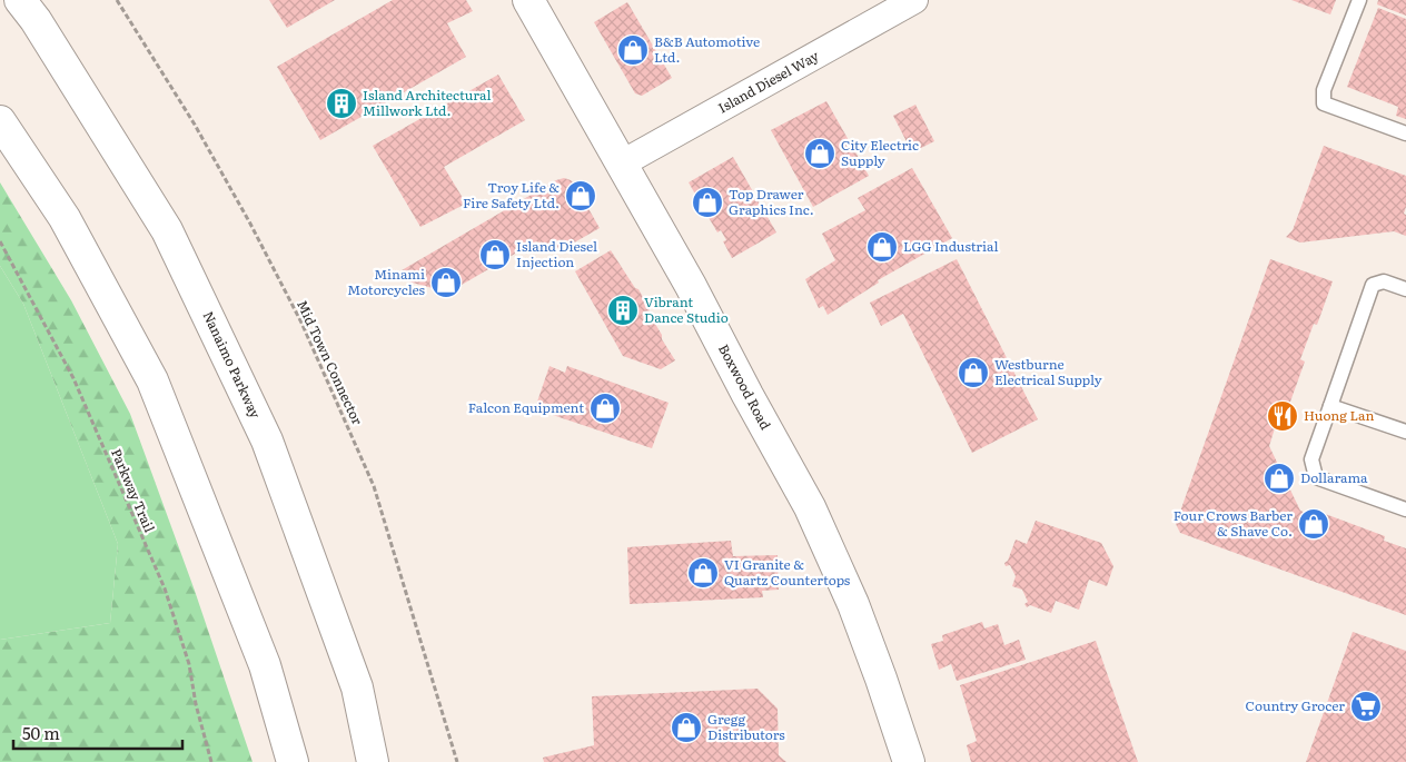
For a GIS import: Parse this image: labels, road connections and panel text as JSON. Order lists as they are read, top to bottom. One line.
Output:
{"streets":{"main road":["Nanaimo Parkway","Boxwood Road"],"street":["Island Diesel Way"],"path":["Mid Town Connector","Parkway Trail"]},"crossings":[["Island Diesel Way","Boxwood Road"]],"places":{"shop":["B&B Automotive Ltd.","City Electric Supply","Troy Life & Fire Safety Ltd.","Top Drawer Graphics Inc.","LGG Industrial","Island Diesel Injection","Minami Motorcycles","Westburne Electrical Supply","Falcon Equipment","Dollarama","Four Crows Barber & Shave Co.","VI Granite & Quartz Countertops","Gregg Distributors"],"building":["Island Architectural Millwork Ltd.","Vibrant Dance Studio"],"restaurant":["Huong Lan"],"supermarket":["Country Grocer"]},"scale_bar":"50 m"}
